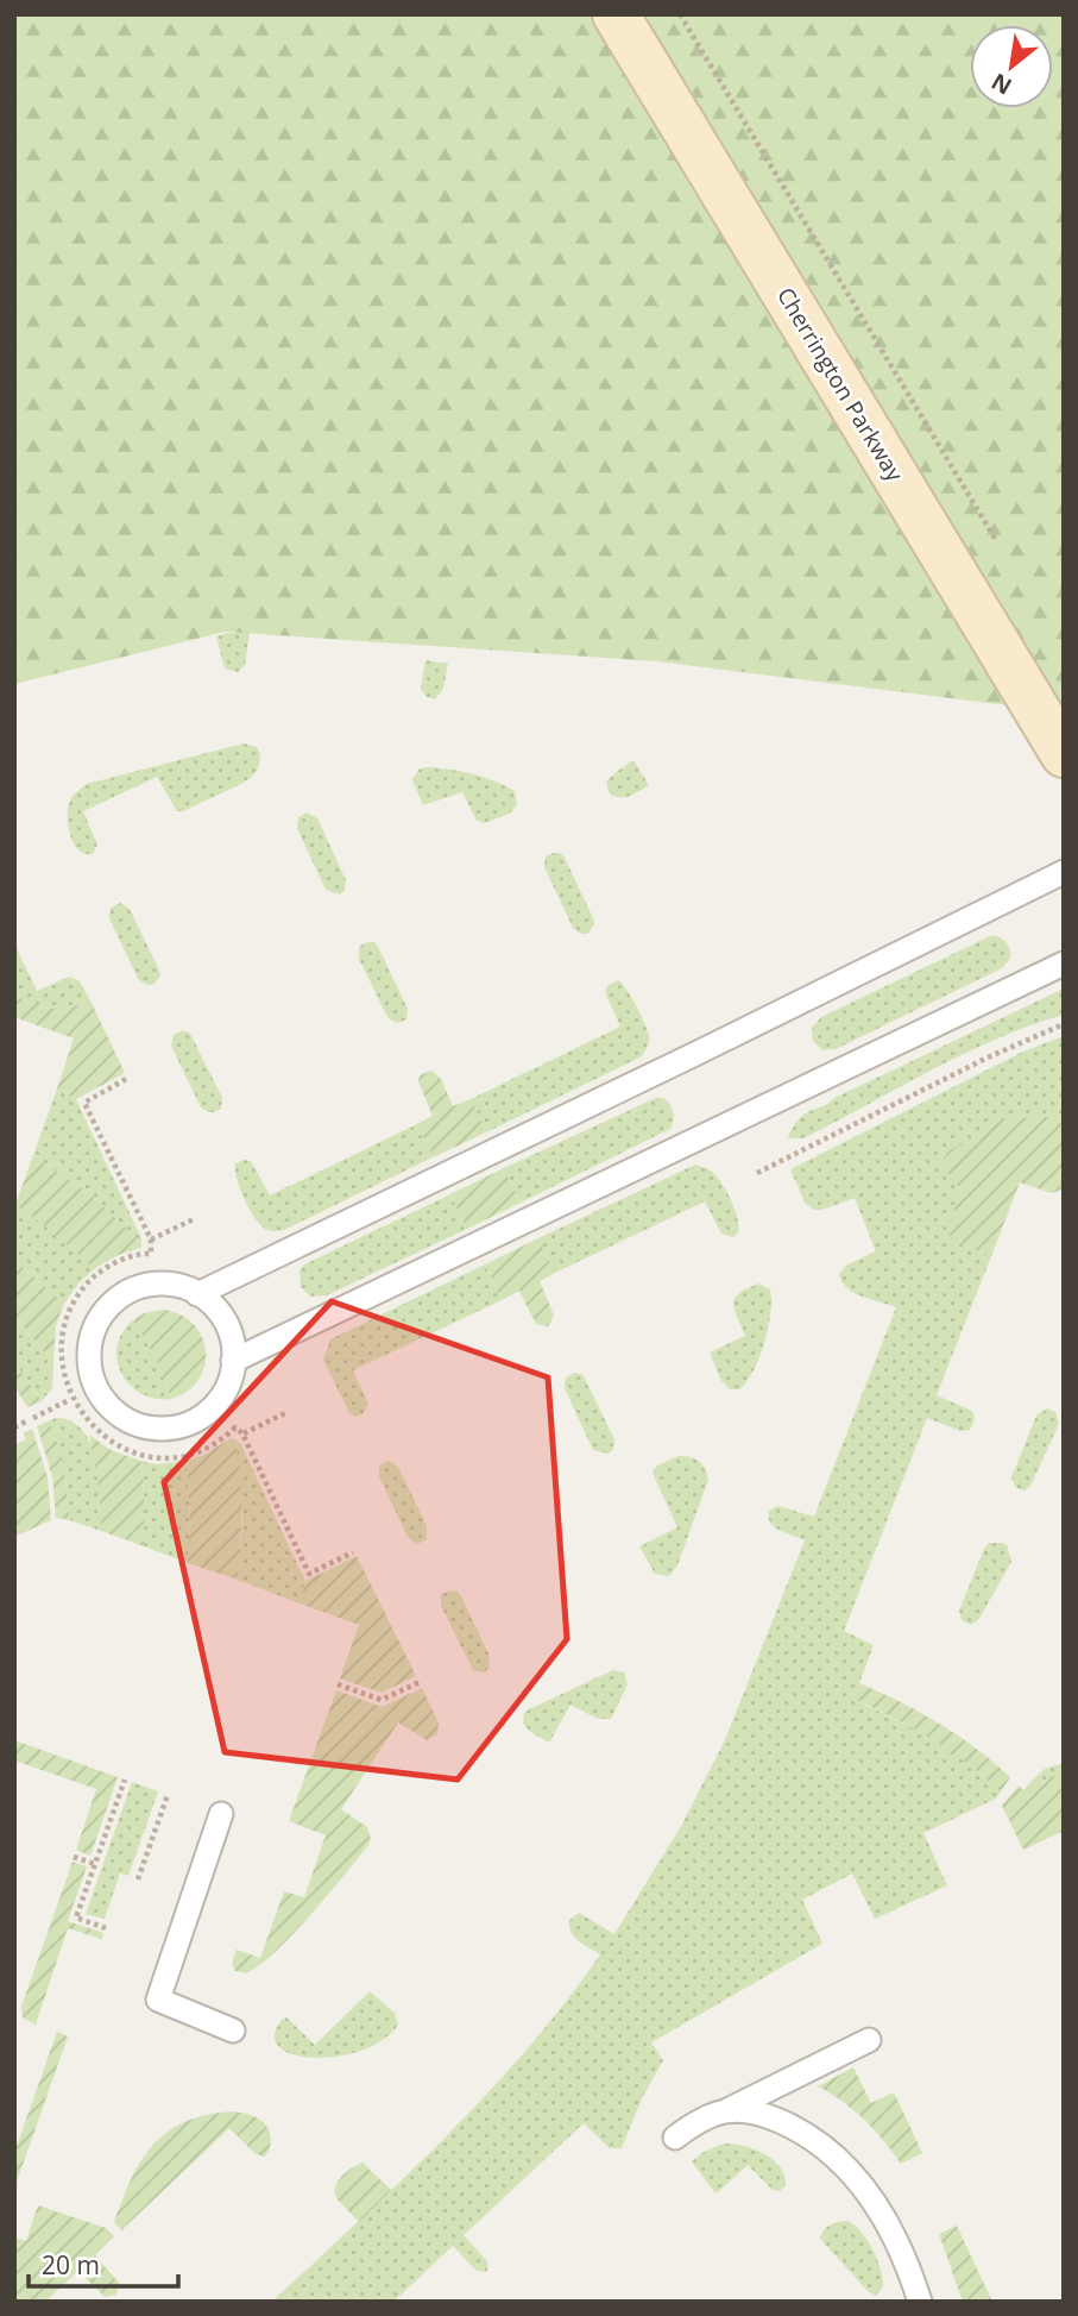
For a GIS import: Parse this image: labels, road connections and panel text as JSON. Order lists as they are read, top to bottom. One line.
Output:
{"streets":{"street":["Cherrington Parkway"]},"scale_bar":"20 m","north":"bottom left"}
